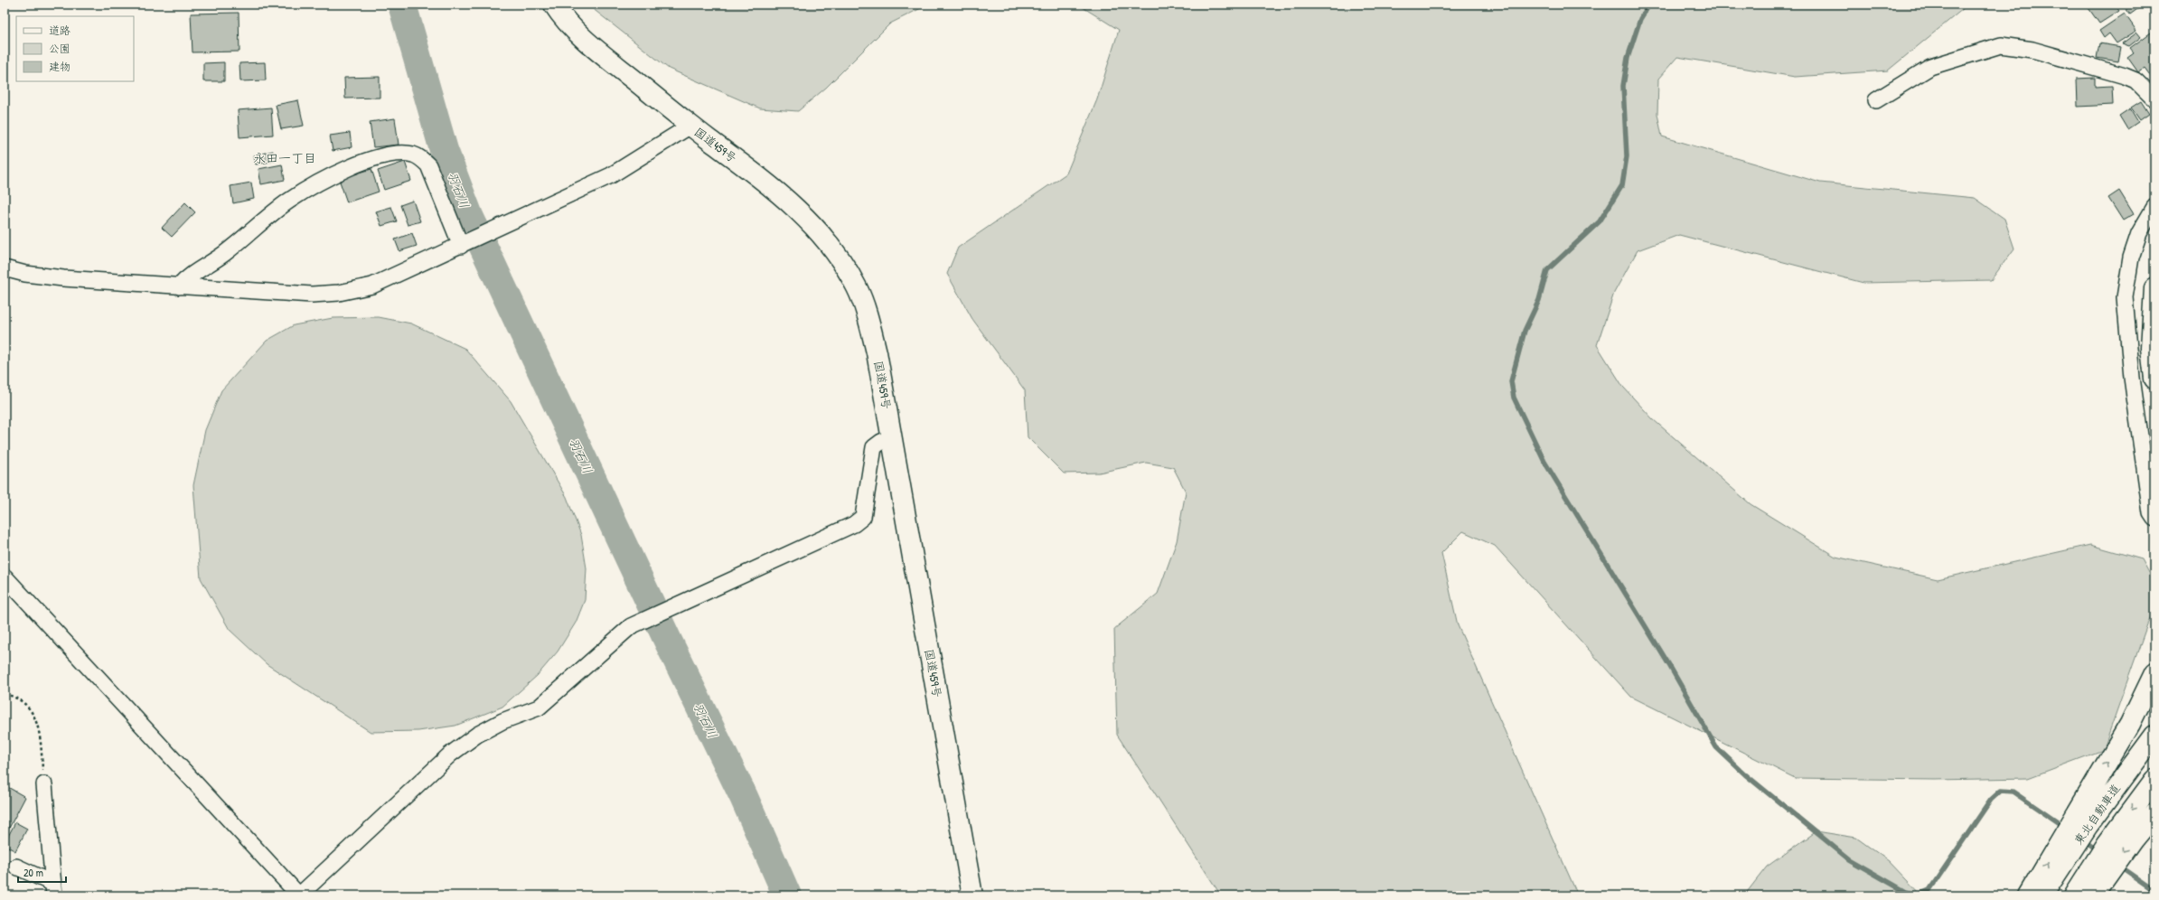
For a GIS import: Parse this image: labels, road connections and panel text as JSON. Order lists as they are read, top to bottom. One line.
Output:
{"streets":{"highway":["国道459号","東北自動車道"]},"districts":["永田一丁目"],"water":["羽石川"],"legend":["道路","公園","建物"],"scale_bar":"20 m"}
